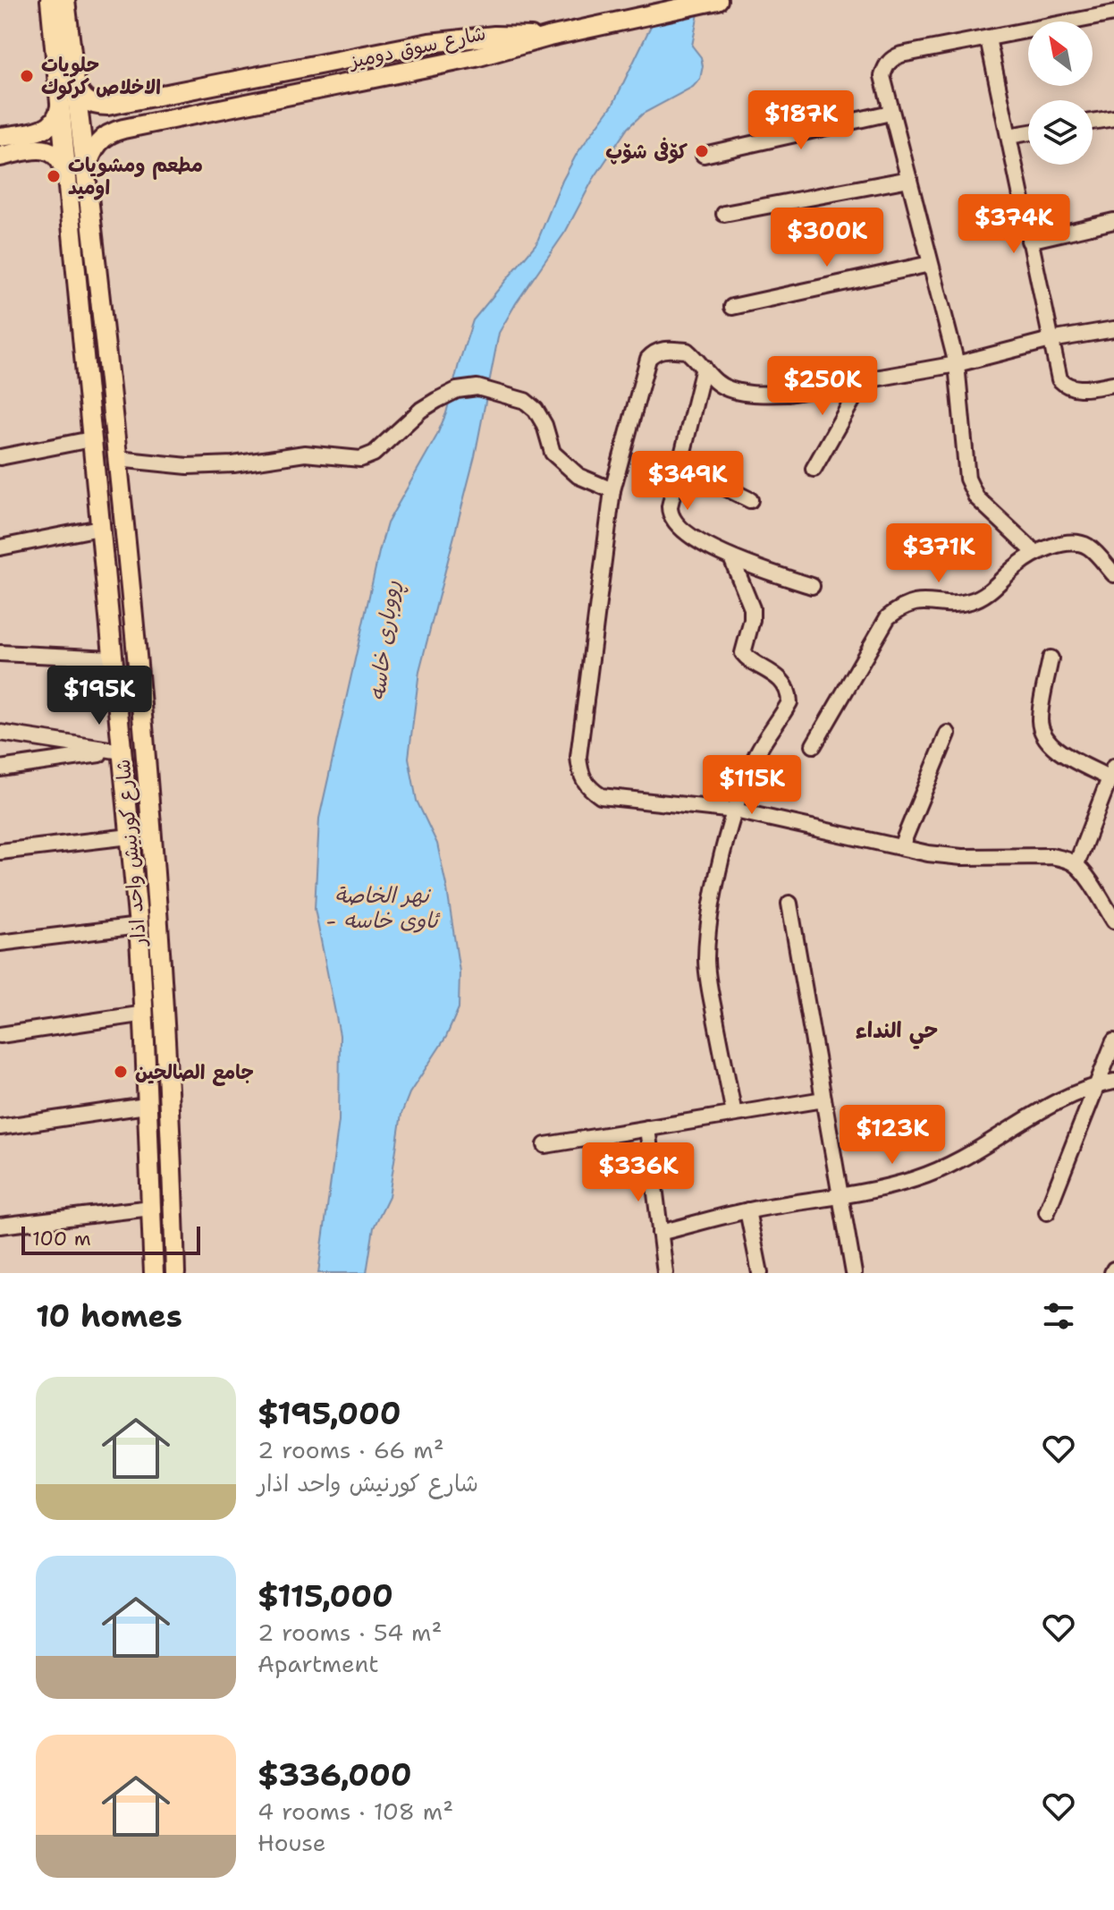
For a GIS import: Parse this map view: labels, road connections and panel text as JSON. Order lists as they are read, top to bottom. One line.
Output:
{"streets":{"main road":["شارع سوق دوميز","شارع كورنيش واحد اذار"]},"crossings":[["شارع سوق دوميز","شارع كورنيش واحد اذار"]],"districts":["حي النداء"],"water":["ڕووباری خاسە","نهر الخاصة - ئاوی خاسە"],"places":["حلويات الاخلاص كركوك","کۆفی شۆپ","مطعم ومشويات اوميد","جامع الصالحين"],"scale_bar":"100 m","north":"top left","page":{"price":["$187K","$374K","$300K","$250K","$349K","$371K","$195K","$115K","$123K","$336K"],"scale":"100 m","heading":"10 homes","list":[{"name":"$195,000","note":"2 rooms · 66 m² · شارع كورنيش واحد اذار"},{"name":"$115,000","note":"2 rooms · 54 m² · Apartment"},{"name":"$336,000","note":"4 rooms · 108 m² · House"}]}}
